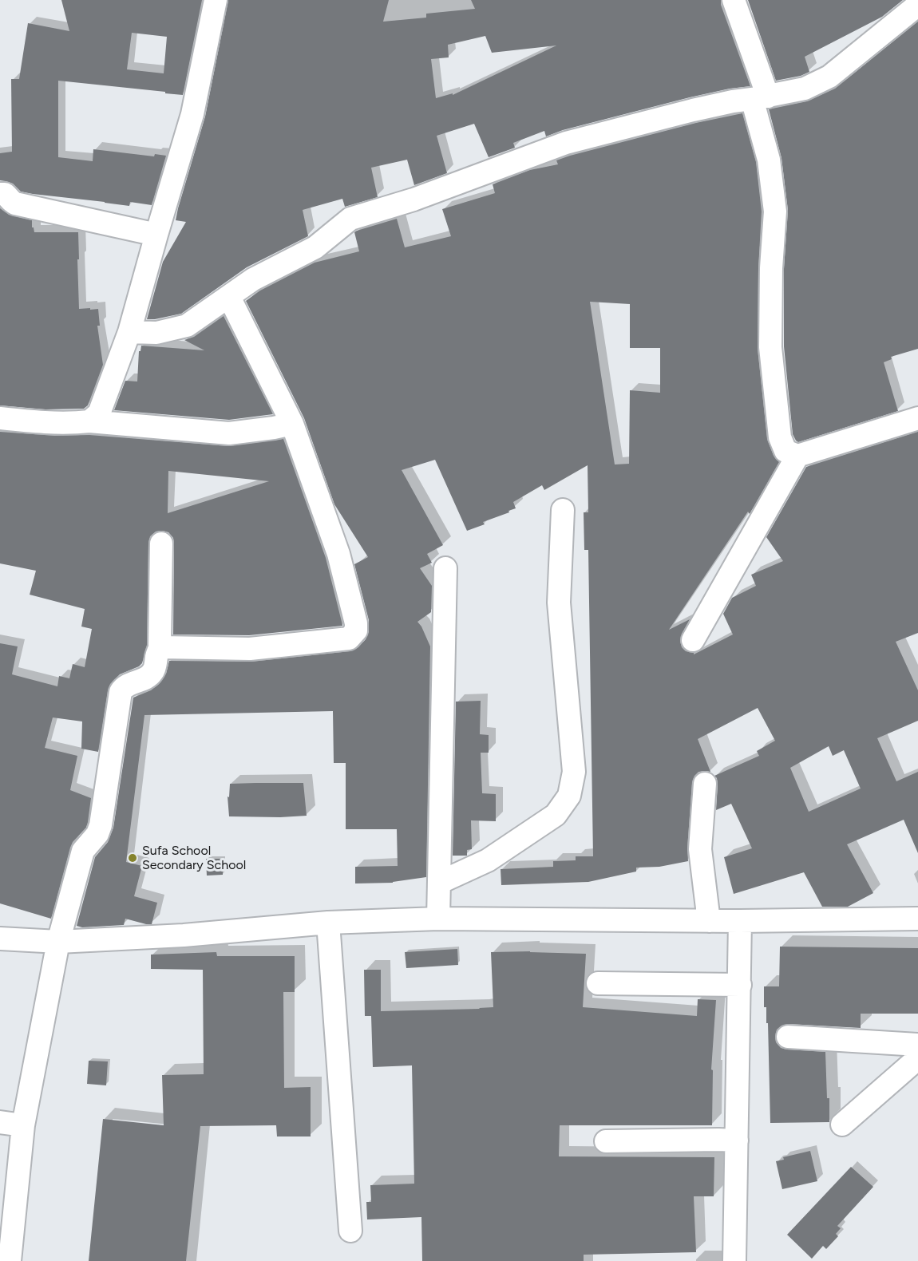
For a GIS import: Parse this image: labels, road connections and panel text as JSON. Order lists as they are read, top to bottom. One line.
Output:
{"places":["Sufa School Secondary School"]}
